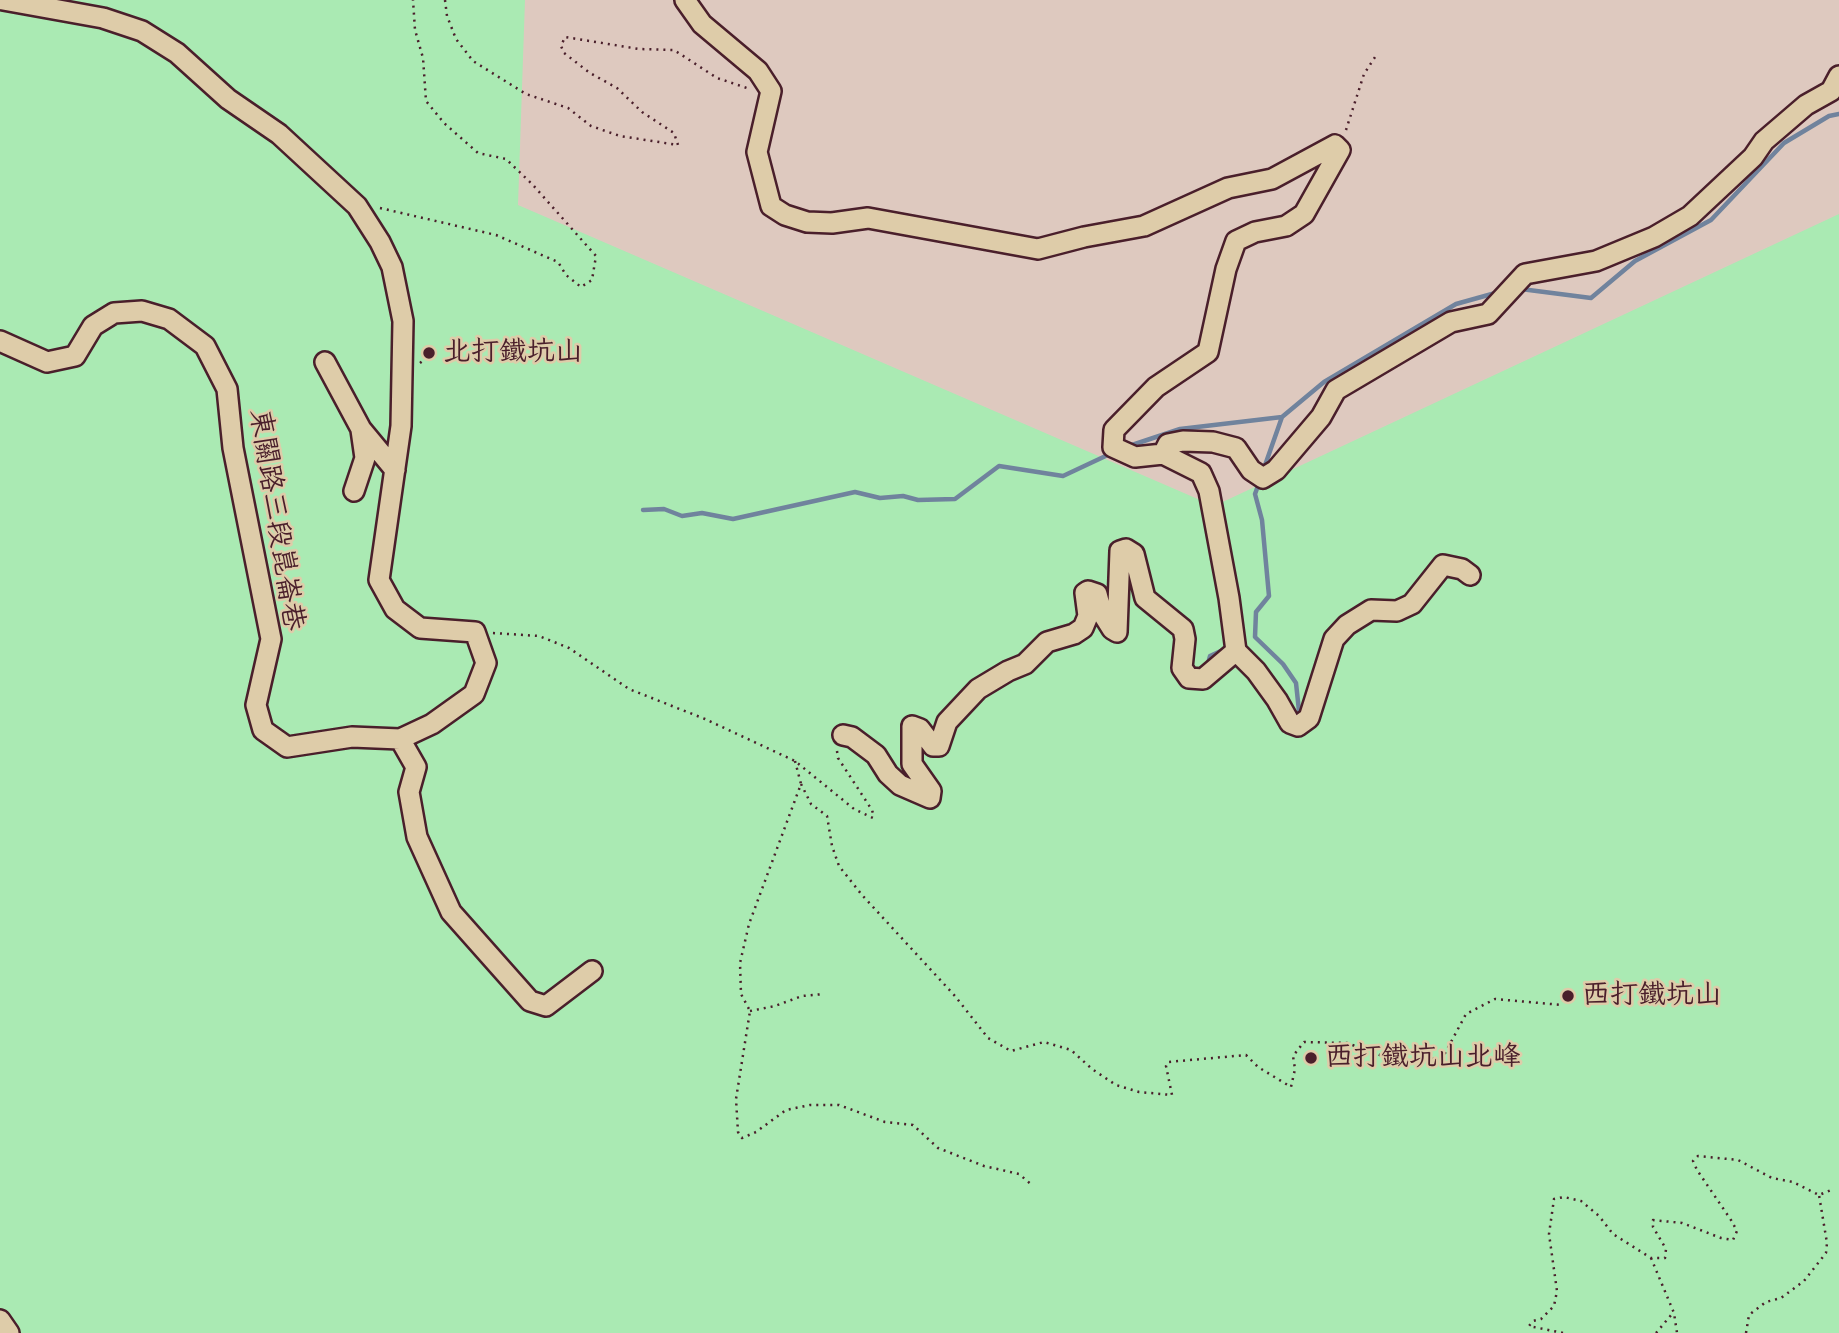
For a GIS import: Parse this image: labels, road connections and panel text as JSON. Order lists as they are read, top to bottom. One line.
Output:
{"streets":{"street":["東關路三段崑崙巷"]},"places":["北打鐵坑山","西打鐵坑山","西打鐵坑山北峰"]}
